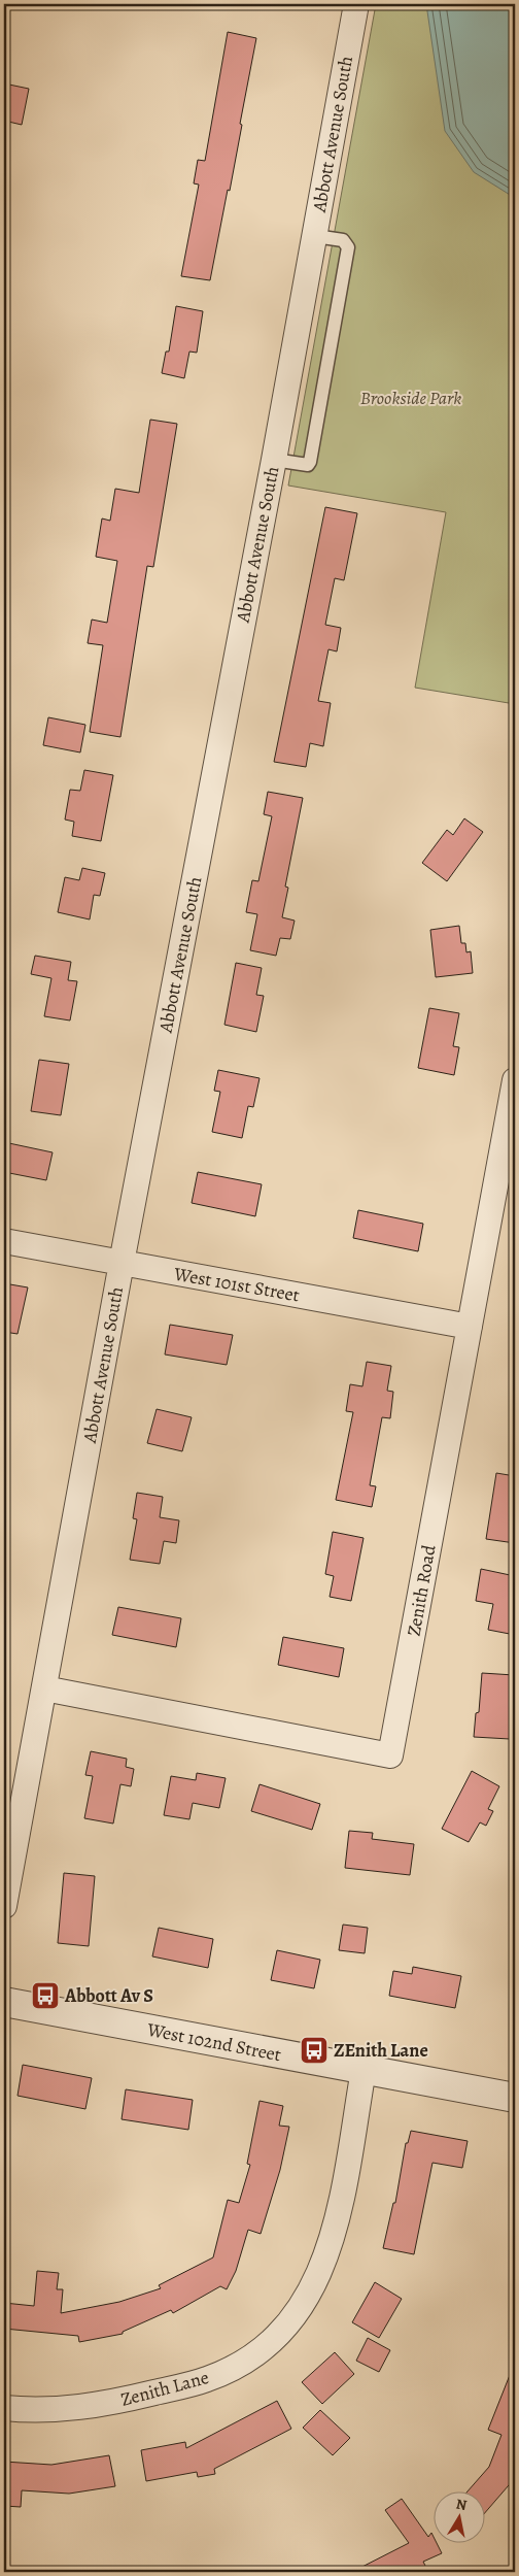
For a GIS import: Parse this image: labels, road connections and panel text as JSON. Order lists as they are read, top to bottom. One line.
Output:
{"streets":{"street":["Abbott Avenue South","West 101st Street","Zenith Road","West 102nd Street","Zenith Lane"]},"crossings":[["Abbott Avenue South","West 101st Street"],["Abbott Avenue South","Zenith Road"],["West 101st Street","Zenith Road"],["West 102nd Street","Zenith Lane"]],"parks":["Brookside Park"],"places":{"bus stop":["Abbott Av S","ZEnith Lane"]},"north":"top"}
